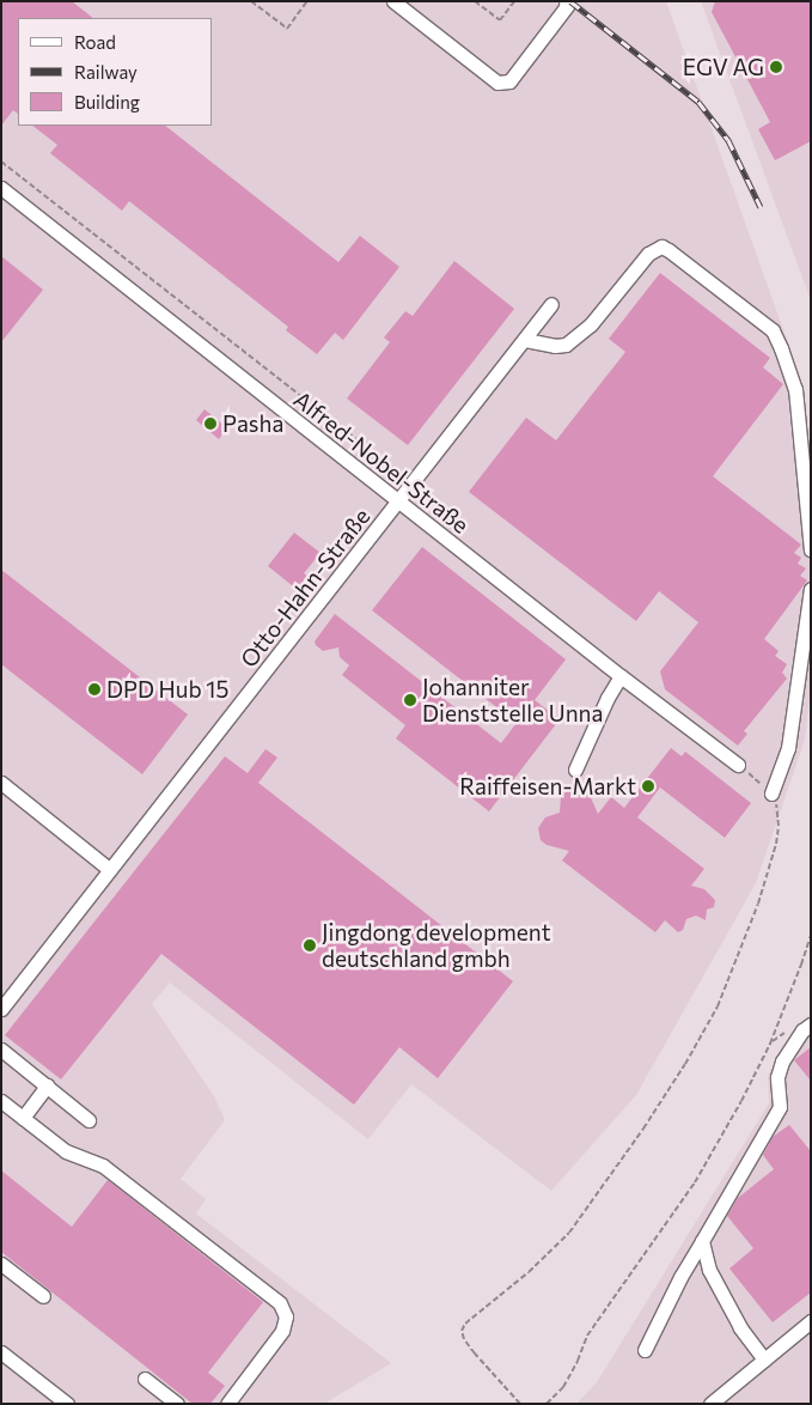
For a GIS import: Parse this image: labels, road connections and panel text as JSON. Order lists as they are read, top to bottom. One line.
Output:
{"streets":{"street":["Alfred-Nobel-Straße","Otto-Hahn-Straße"]},"crossings":[["Alfred-Nobel-Straße","Otto-Hahn-Straße"]],"places":["EGV AG","Pasha","DPD Hub 15","Johanniter Dienststelle Unna","Raiffeisen-Markt","Jingdong development deutschland gmbh"],"legend":["Road","Railway","Building"]}
